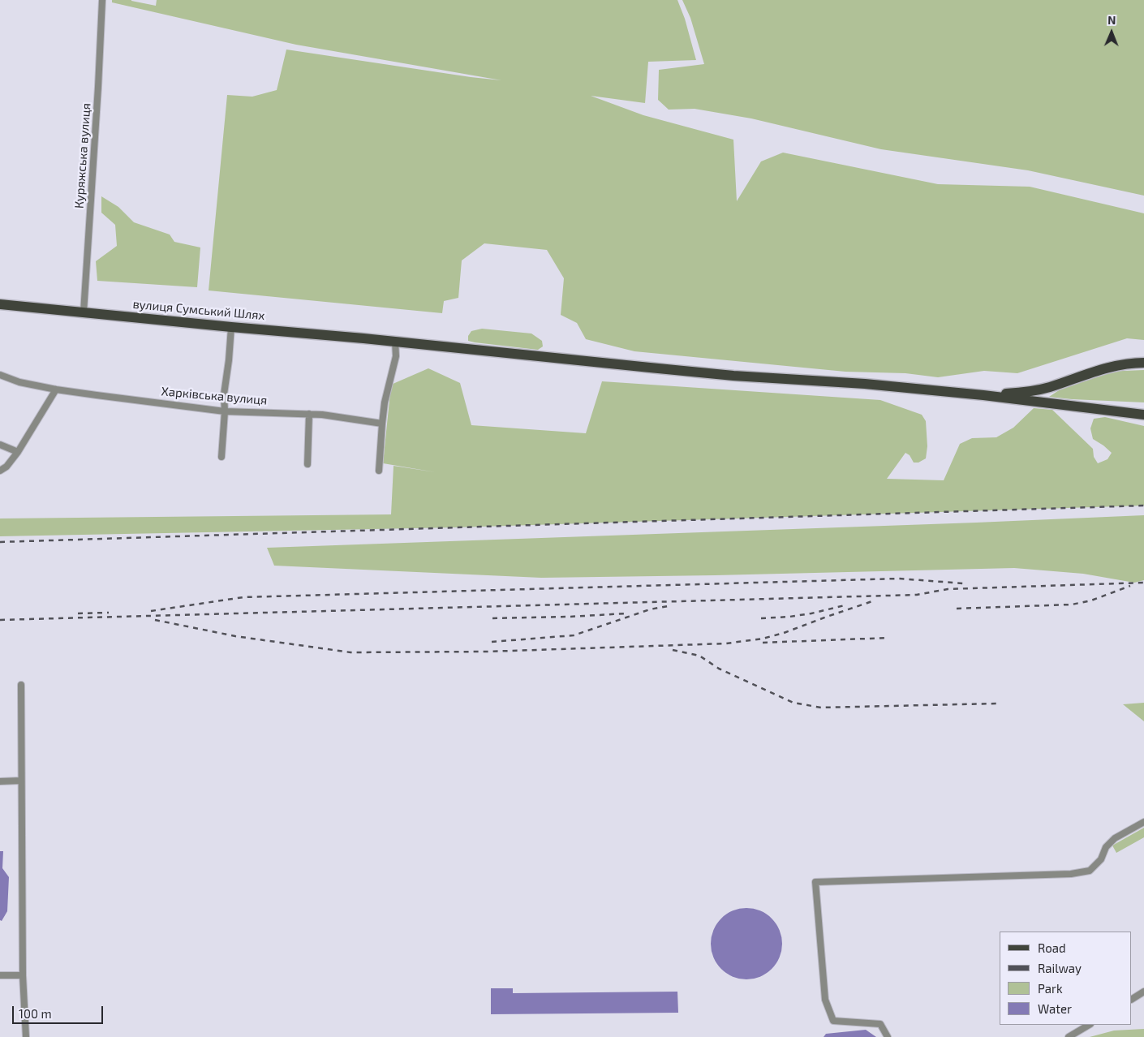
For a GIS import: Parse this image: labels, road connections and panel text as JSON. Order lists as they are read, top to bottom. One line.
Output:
{"streets":{"main road":["вулиця Сумський Шлях"],"street":["Куряжська вулиця","Харківська вулиця"]},"crossings":[["Куряжська вулиця","вулиця Сумський Шлях"]],"legend":["Road","Railway","Park","Water"],"scale_bar":"100 m","north":"top"}
